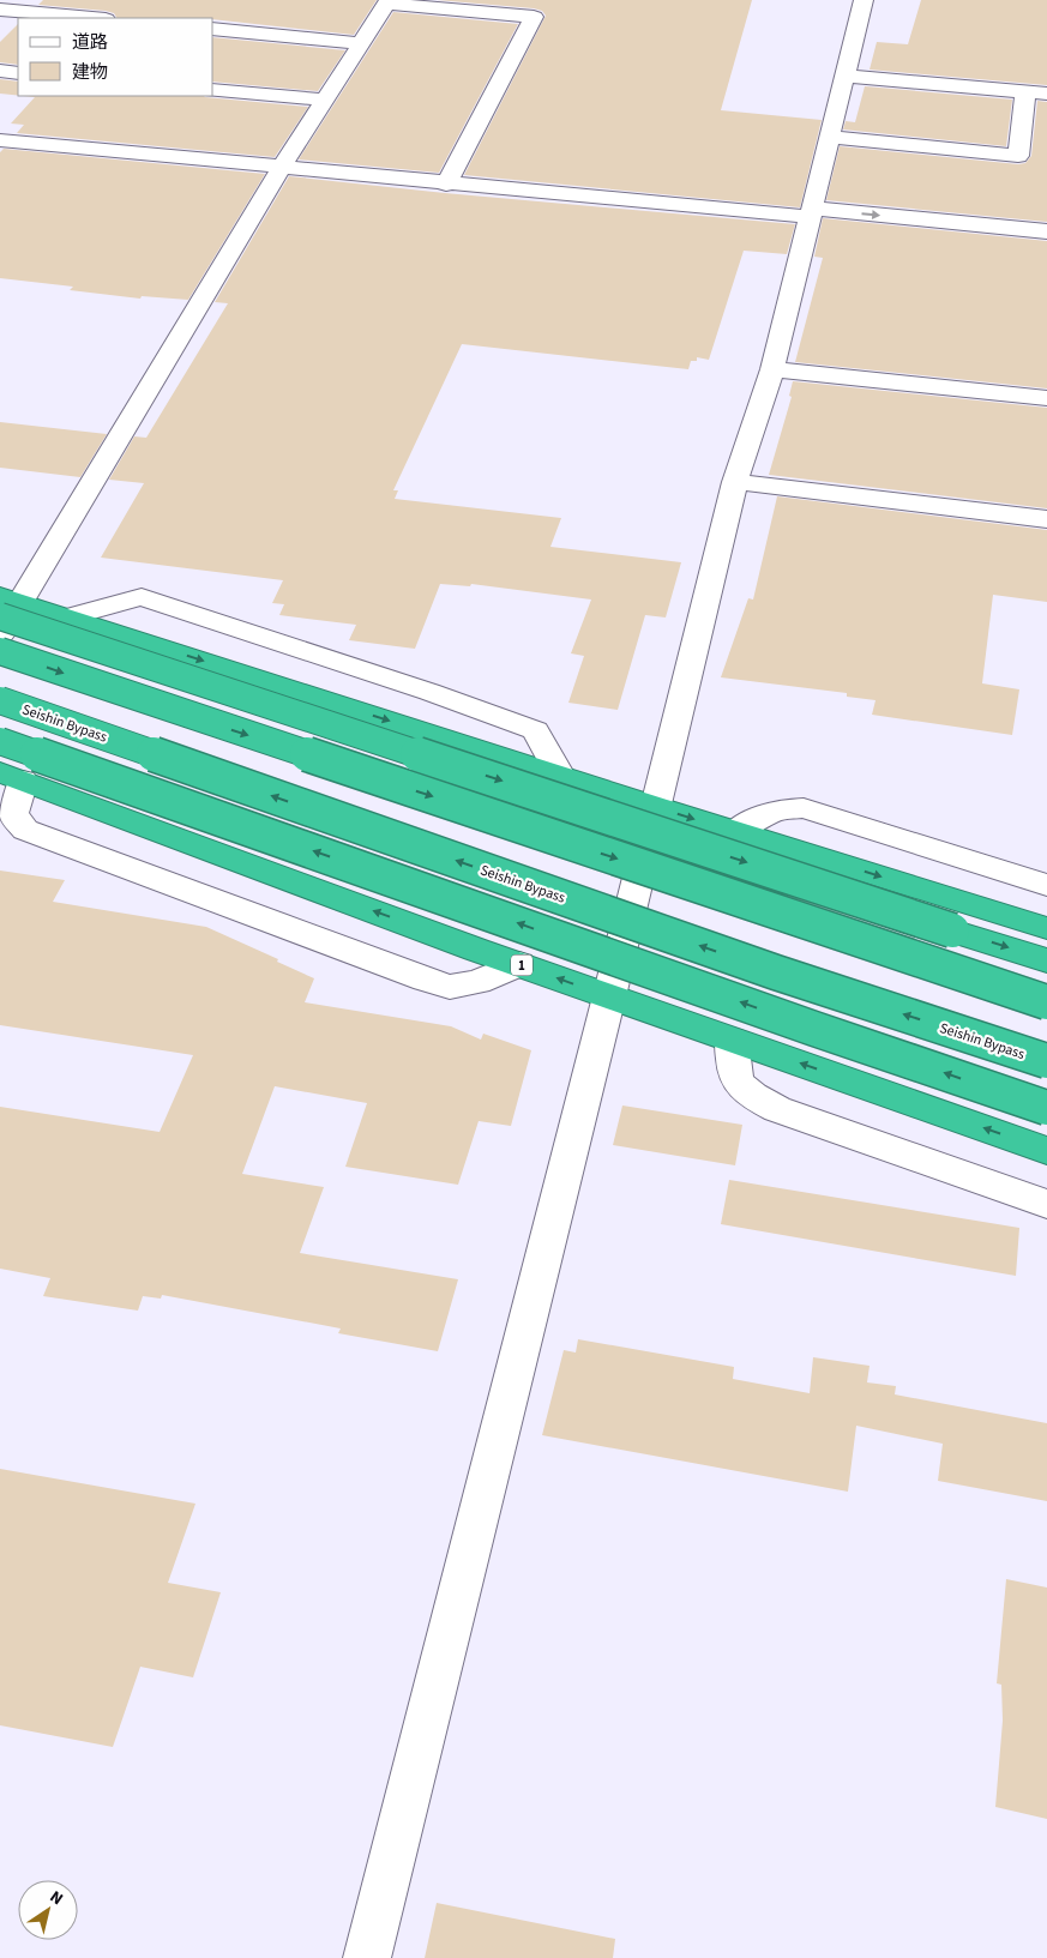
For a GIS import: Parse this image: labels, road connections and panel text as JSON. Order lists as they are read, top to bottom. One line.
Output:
{"streets":{"highway":["Seishin Bypass","1"]},"legend":["道路","建物"],"north":"top right"}
